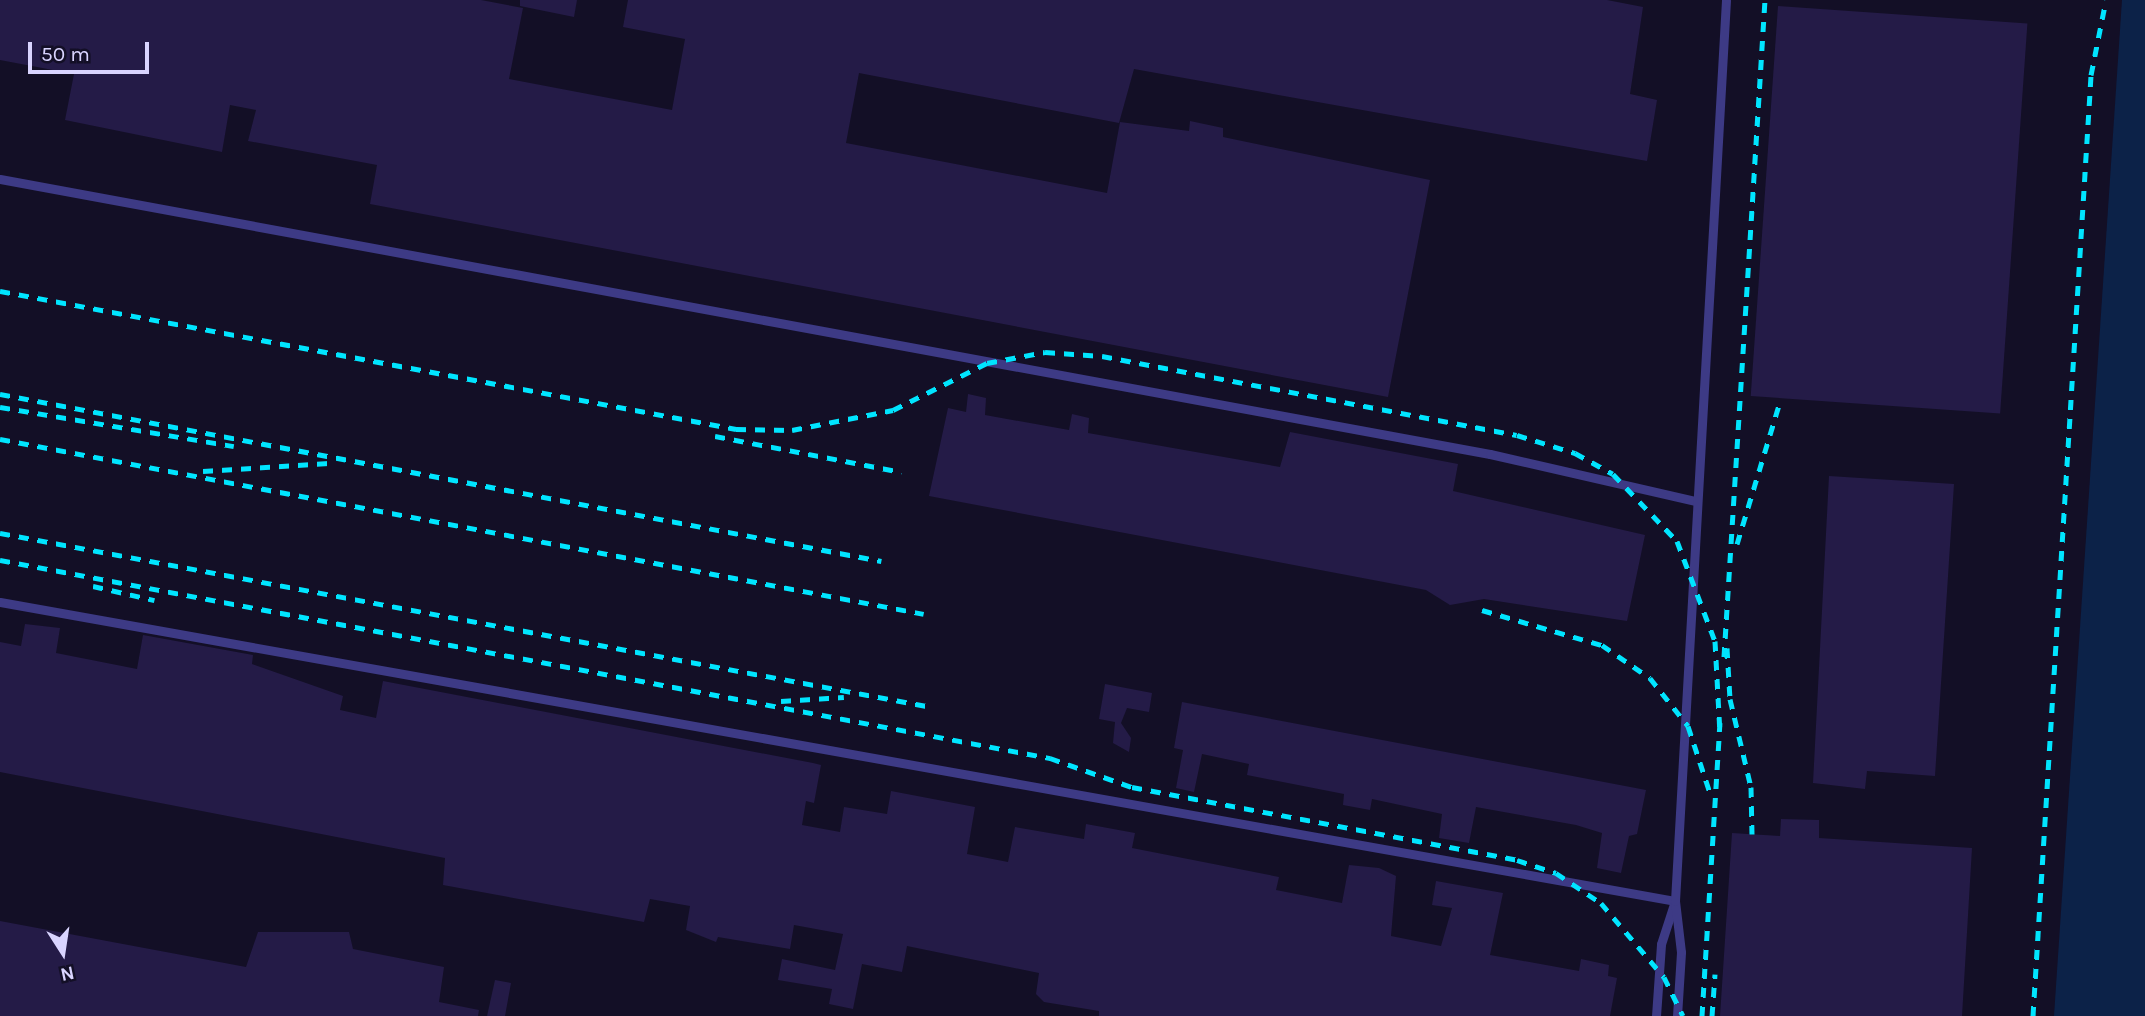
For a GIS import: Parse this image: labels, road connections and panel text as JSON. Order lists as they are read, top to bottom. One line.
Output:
{"scale_bar":"50 m","north":"bottom"}
